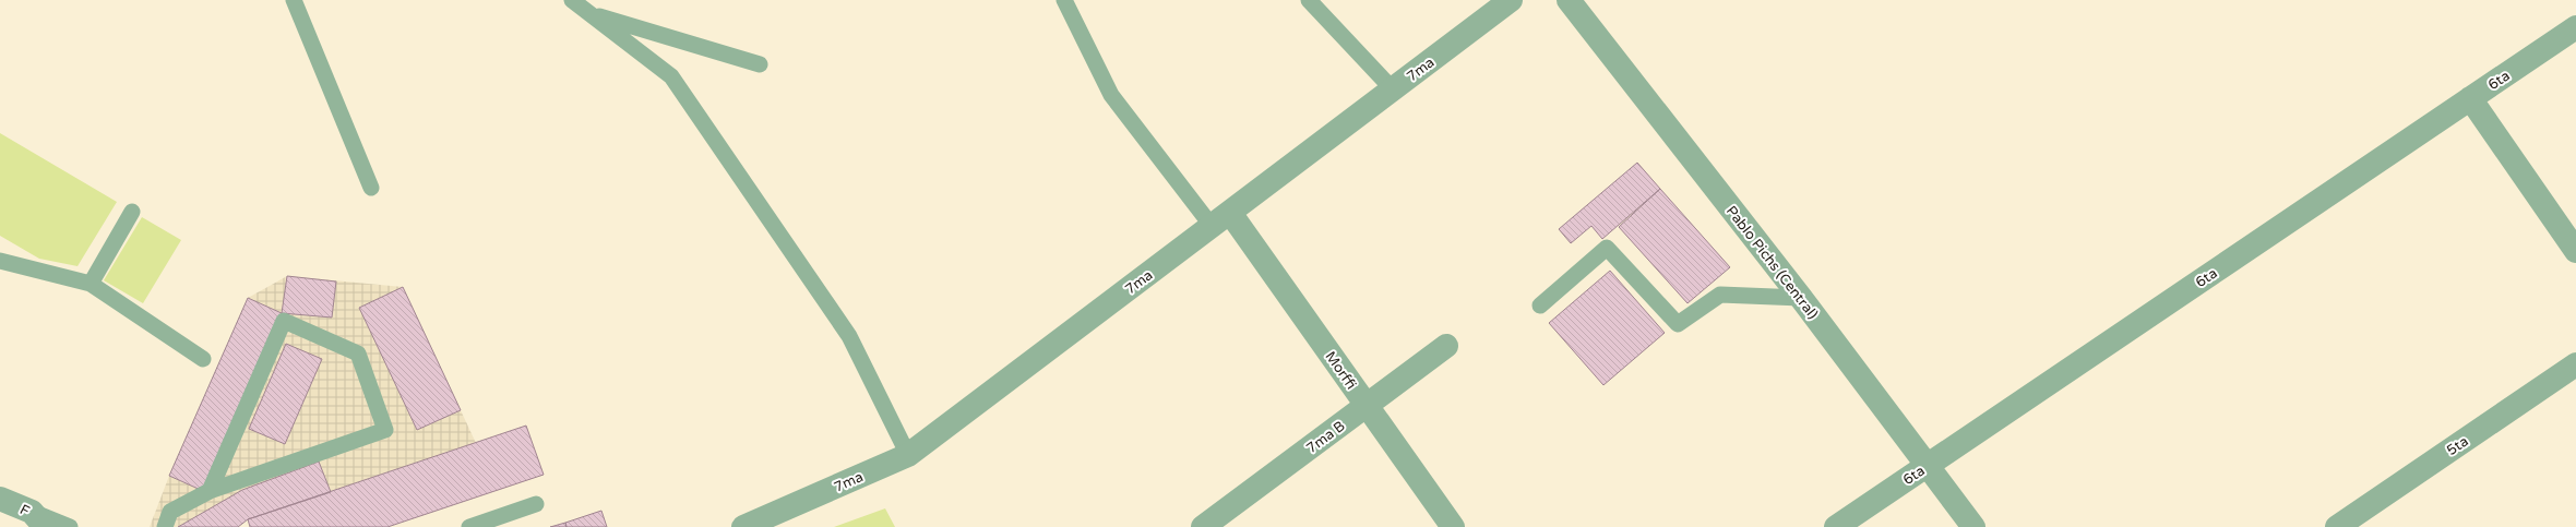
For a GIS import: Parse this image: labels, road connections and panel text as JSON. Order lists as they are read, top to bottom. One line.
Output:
{"streets":{"street":["7ma","6ta","Pablo Pichs (Central)","Morffi","7ma B","5ta","F"]},"crossings":[["7ma","Morffi"],["6ta","Pablo Pichs (Central)"],["Morffi","7ma B"]]}
